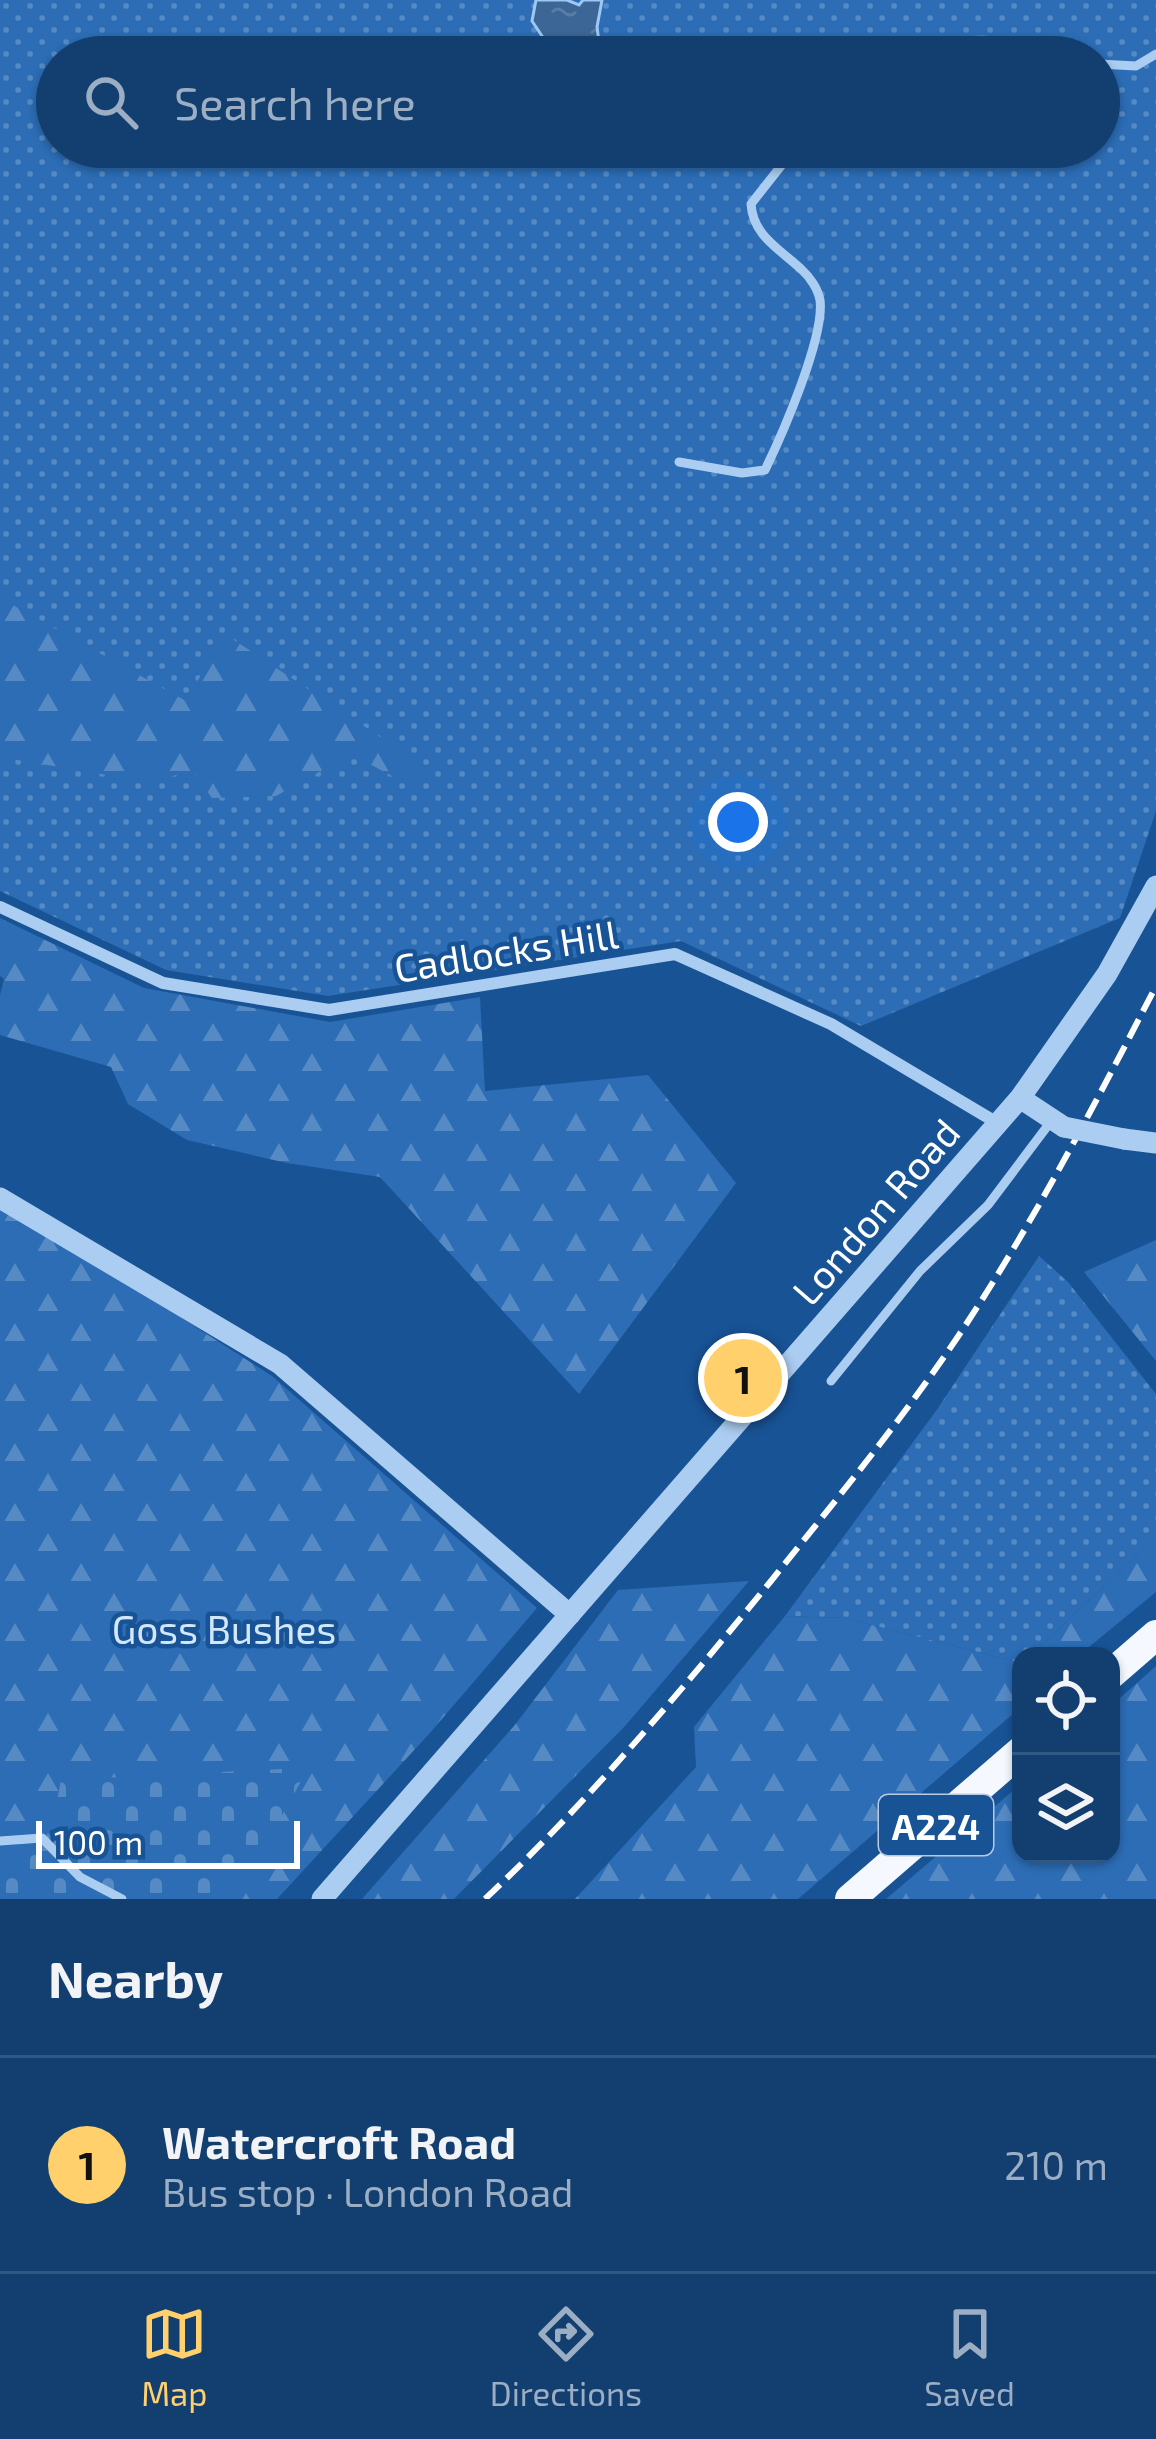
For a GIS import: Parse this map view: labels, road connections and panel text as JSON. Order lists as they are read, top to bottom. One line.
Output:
{"streets":{"main road":["A224"],"street":["Cadlocks Hill","London Road"]},"crossings":[["Cadlocks Hill","London Road"]],"parks":["Goss Bushes"],"scale_bar":"100 m","page":{"search":"Search here","pins":"1","scale":"100 m","heading":"Nearby","list":[{"mark":"1","name":"Watercroft Road","note":"Bus stop · London Road","value":"210 m"}],"nav":["Map","Directions","Saved"]}}
